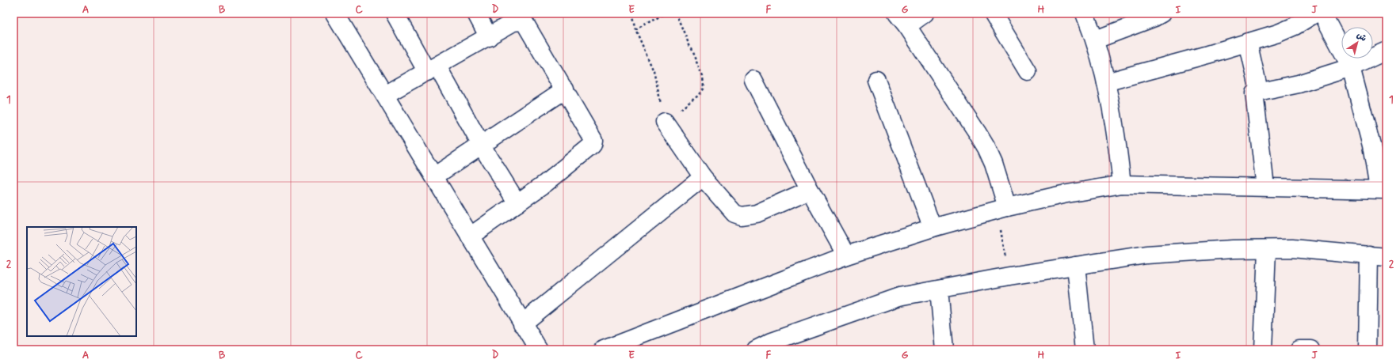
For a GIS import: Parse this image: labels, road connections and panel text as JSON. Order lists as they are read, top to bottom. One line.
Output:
{"north":"top right","grid":{"columns":["A","B","C","D","E","F","G","H","I","J"],"rows":["1","2"]}}
